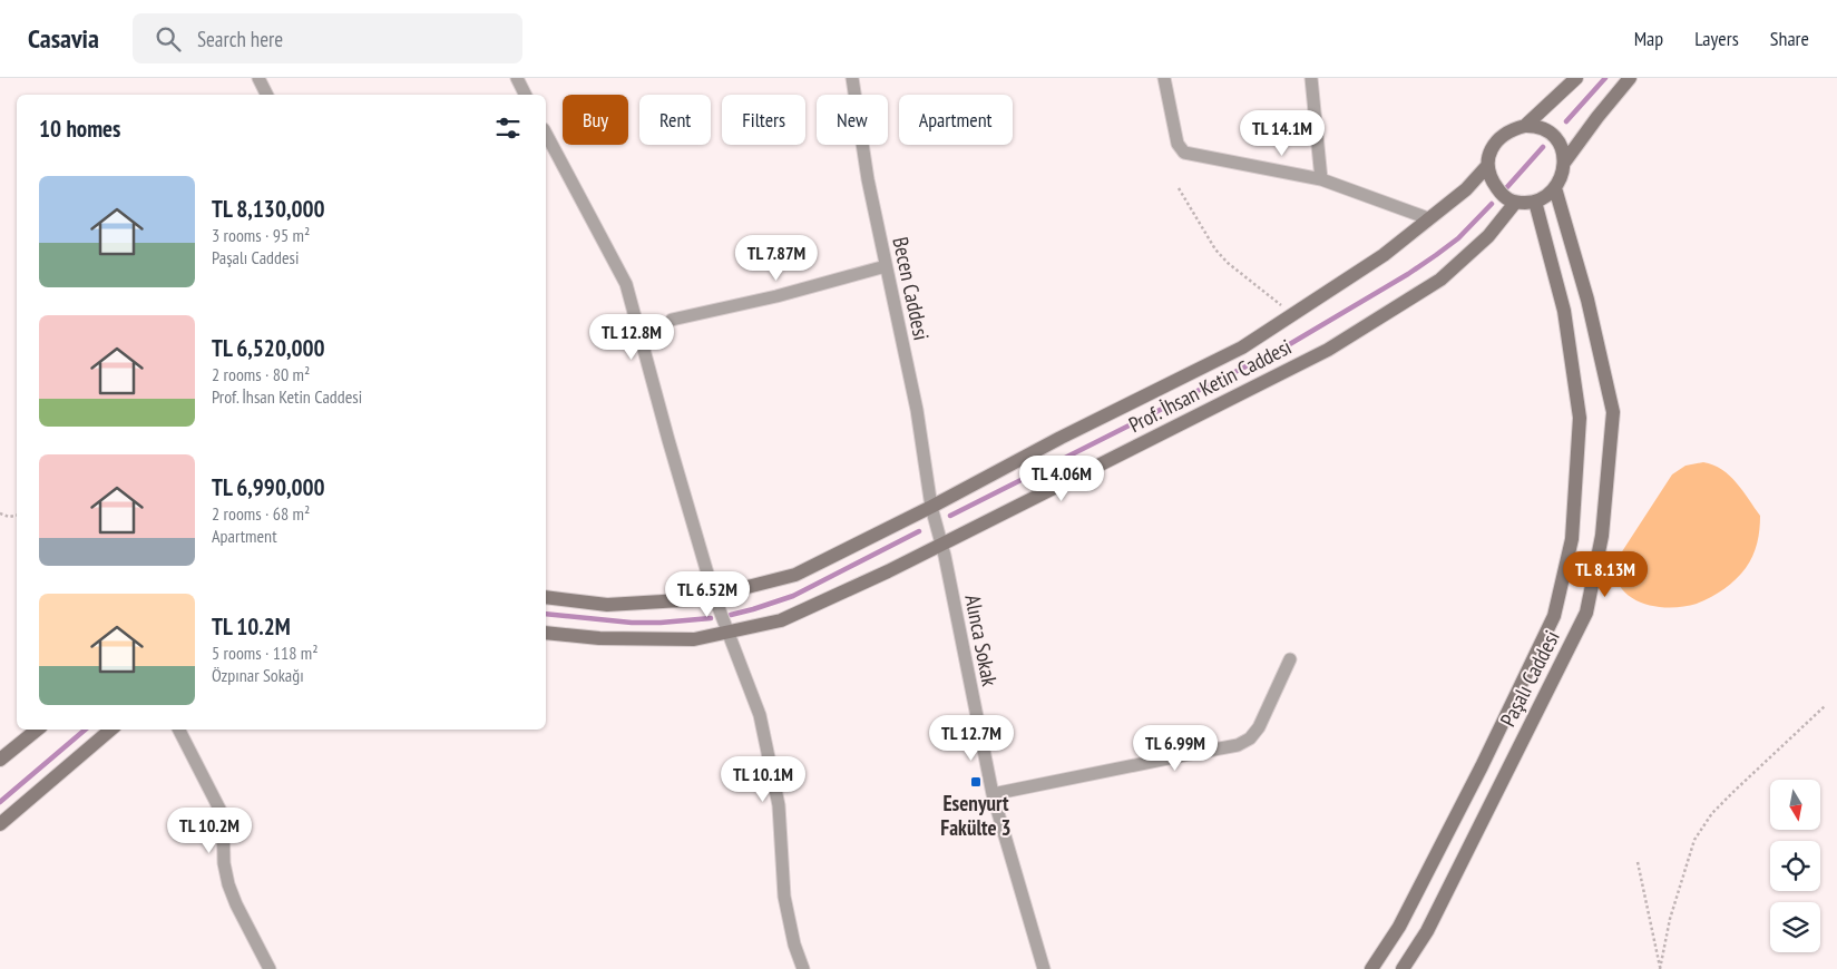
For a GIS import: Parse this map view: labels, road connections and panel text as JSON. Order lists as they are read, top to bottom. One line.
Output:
{"streets":{"street":["Becen Caddesi","Prof. İhsan Ketin Caddesi","Alınca Sokak","Paşalı Caddesi"]},"crossings":[["Becen Caddesi","Prof. İhsan Ketin Caddesi"],["Becen Caddesi","Alınca Sokak"],["Prof. İhsan Ketin Caddesi","Alınca Sokak"],["Prof. İhsan Ketin Caddesi","Paşalı Caddesi"]],"places":{"transit":["Esenyurt Fakülte 3"]},"north":"bottom","page":{"header":"Casavia","search":"Search here","nav":["Map","Layers","Share"],"chip":["Buy","Rent","Filters","New","Apartment"],"heading":"10 homes","price":["TL 14.1M","TL 7.87M","TL 12.8M","TL 4.06M","TL 8.13M","TL 6.52M","TL 12.7M","TL 6.99M","TL 10.1M","TL 10.2M"],"list":[{"name":"TL 8,130,000","note":"3 rooms · 95 m² · Paşalı Caddesi"},{"name":"TL 6,520,000","note":"2 rooms · 80 m² · Prof. İhsan Ketin Caddesi"},{"name":"TL 6,990,000","note":"2 rooms · 68 m² · Apartment"},{"name":"TL 10.2M","note":"5 rooms · 118 m² · Özpınar Sokağı"}]}}
